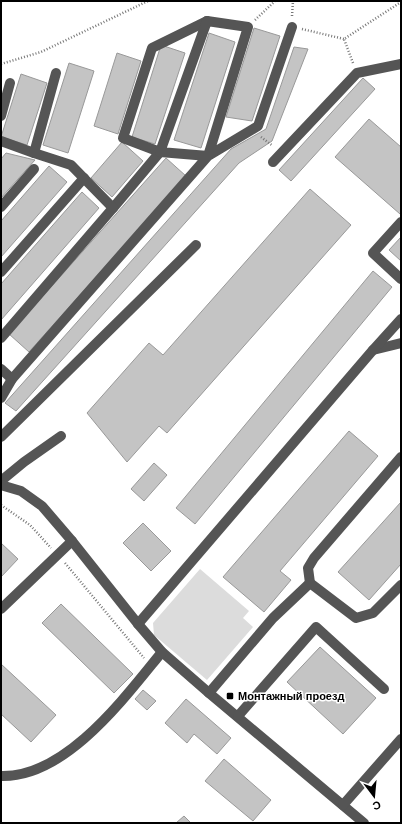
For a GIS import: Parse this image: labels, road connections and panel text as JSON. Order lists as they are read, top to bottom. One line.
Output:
{"places":{"transit":["Монтажный проезд"]},"north":"bottom"}
